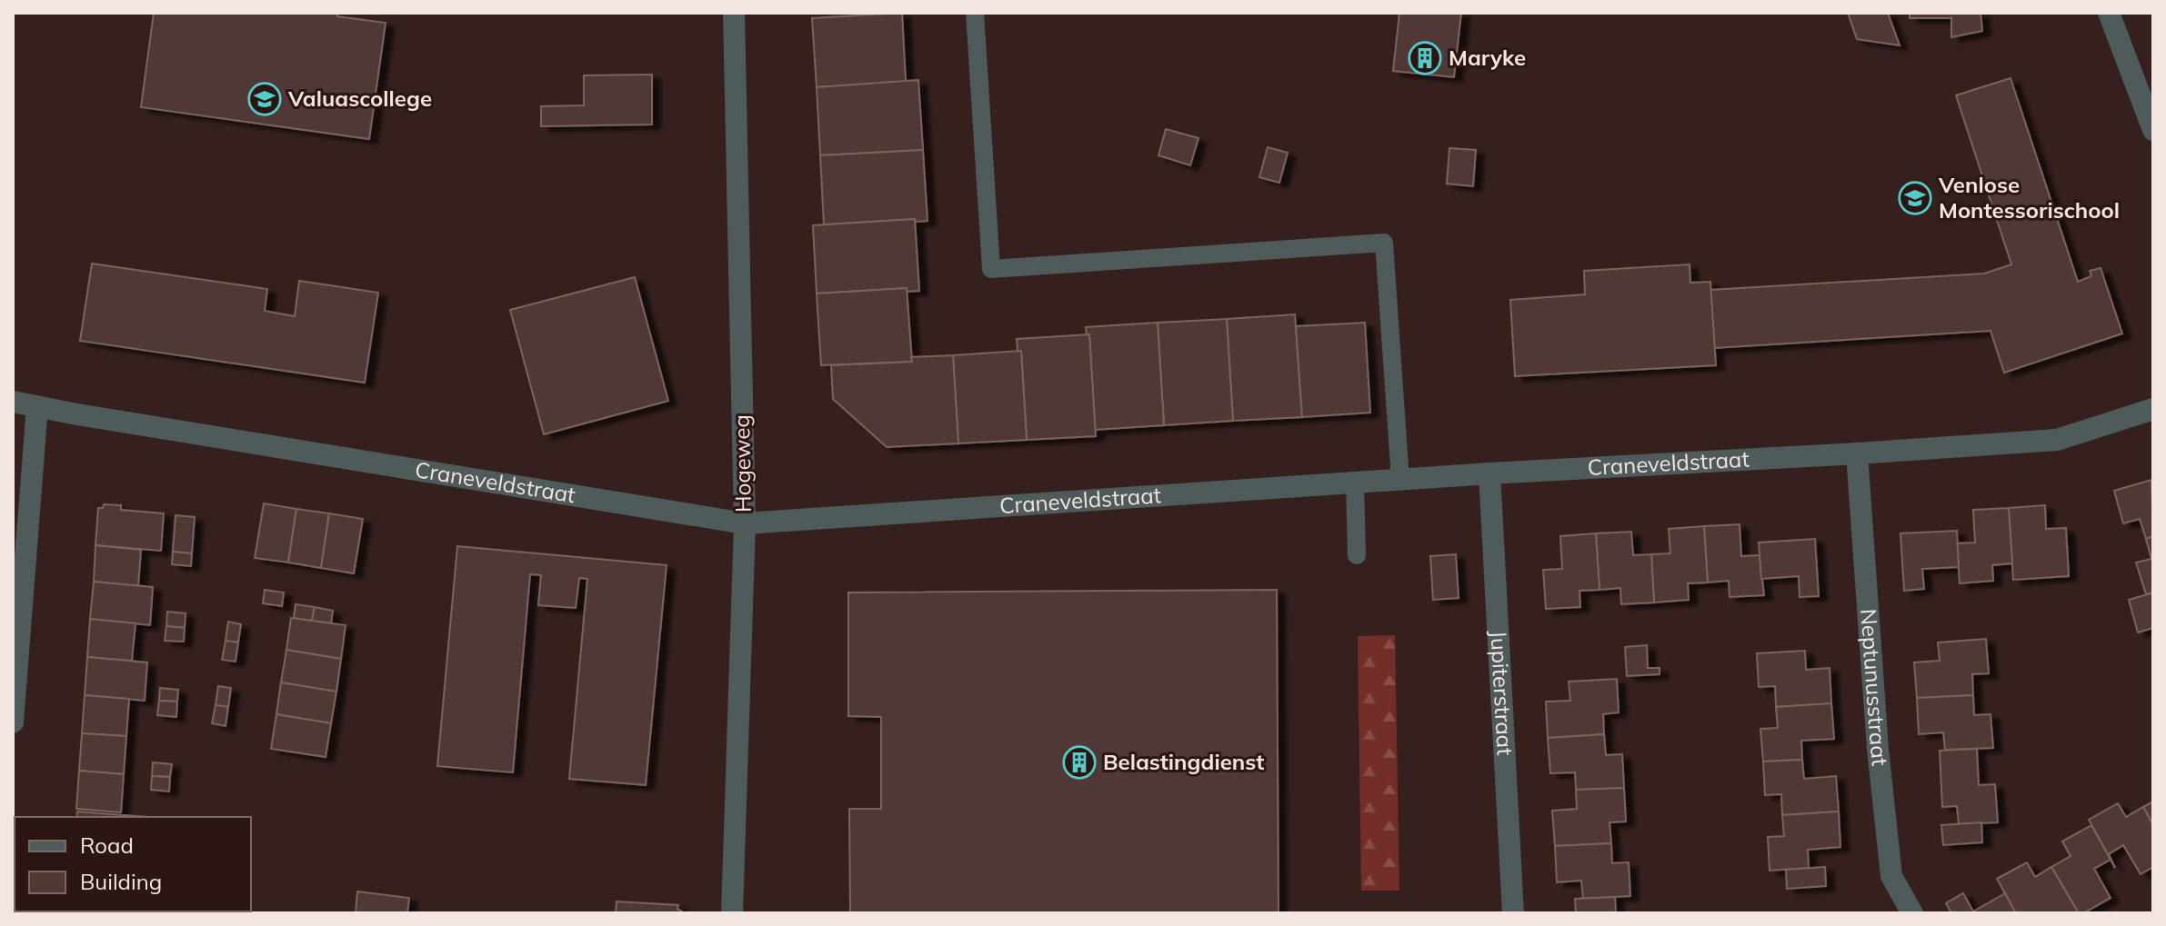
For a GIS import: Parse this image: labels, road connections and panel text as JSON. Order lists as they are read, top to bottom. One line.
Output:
{"streets":{"street":["Hogeweg","Craneveldstraat","Neptunusstraat","Jupiterstraat"]},"crossings":[["Hogeweg","Craneveldstraat"],["Craneveldstraat","Neptunusstraat"],["Craneveldstraat","Jupiterstraat"]],"places":{"building":["Maryke","Belastingdienst"],"school or university":["Valuascollege","Venlose Montessorischool"]},"legend":["Road","Building"]}
